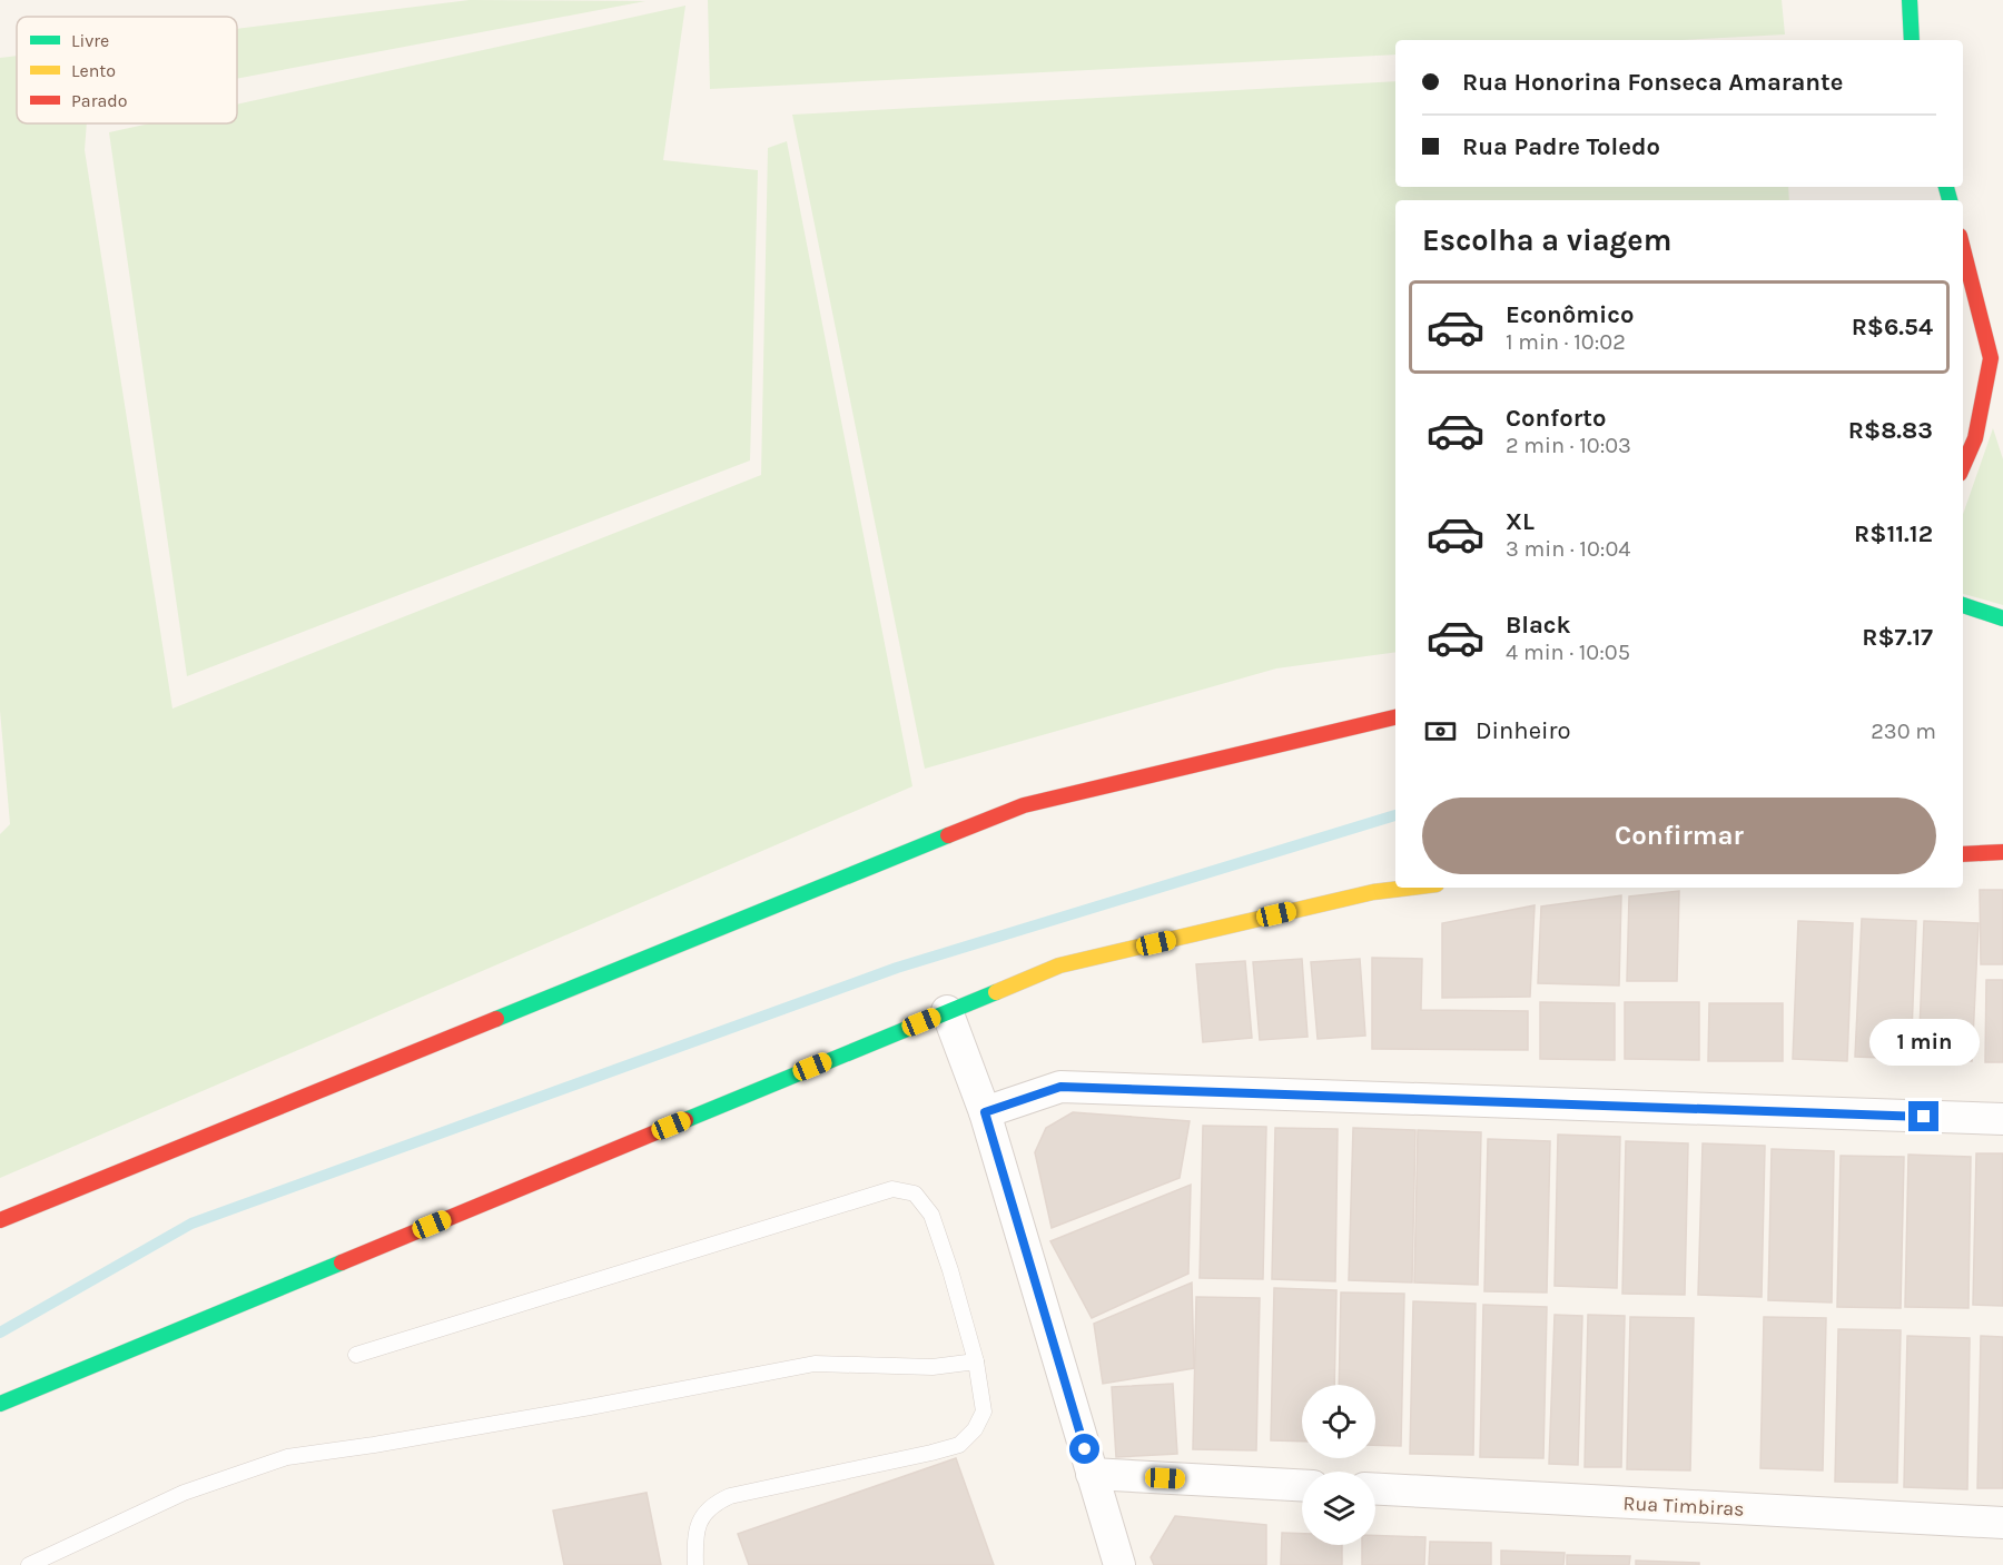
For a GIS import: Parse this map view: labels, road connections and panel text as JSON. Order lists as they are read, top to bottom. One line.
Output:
{"streets":{"street":["Rua Timbiras"]},"legend":["Livre","Lento","Parado"],"page":{"banner":["Rua Honorina Fonseca Amarante","Rua Padre Toledo"],"heading":"Escolha a viagem","list":[{"name":"Econômico","note":"1 min · 10:02","value":"R$6.54"},{"name":"Conforto","note":"2 min · 10:03","value":"R$8.83"},{"name":"XL","note":"3 min · 10:04","value":"R$11.12"},{"name":"Black","note":"4 min · 10:05","value":"R$7.17"}],"pay":["Dinheiro","230 m"],"buttons":"Confirmar","bubble":"1 min"}}
